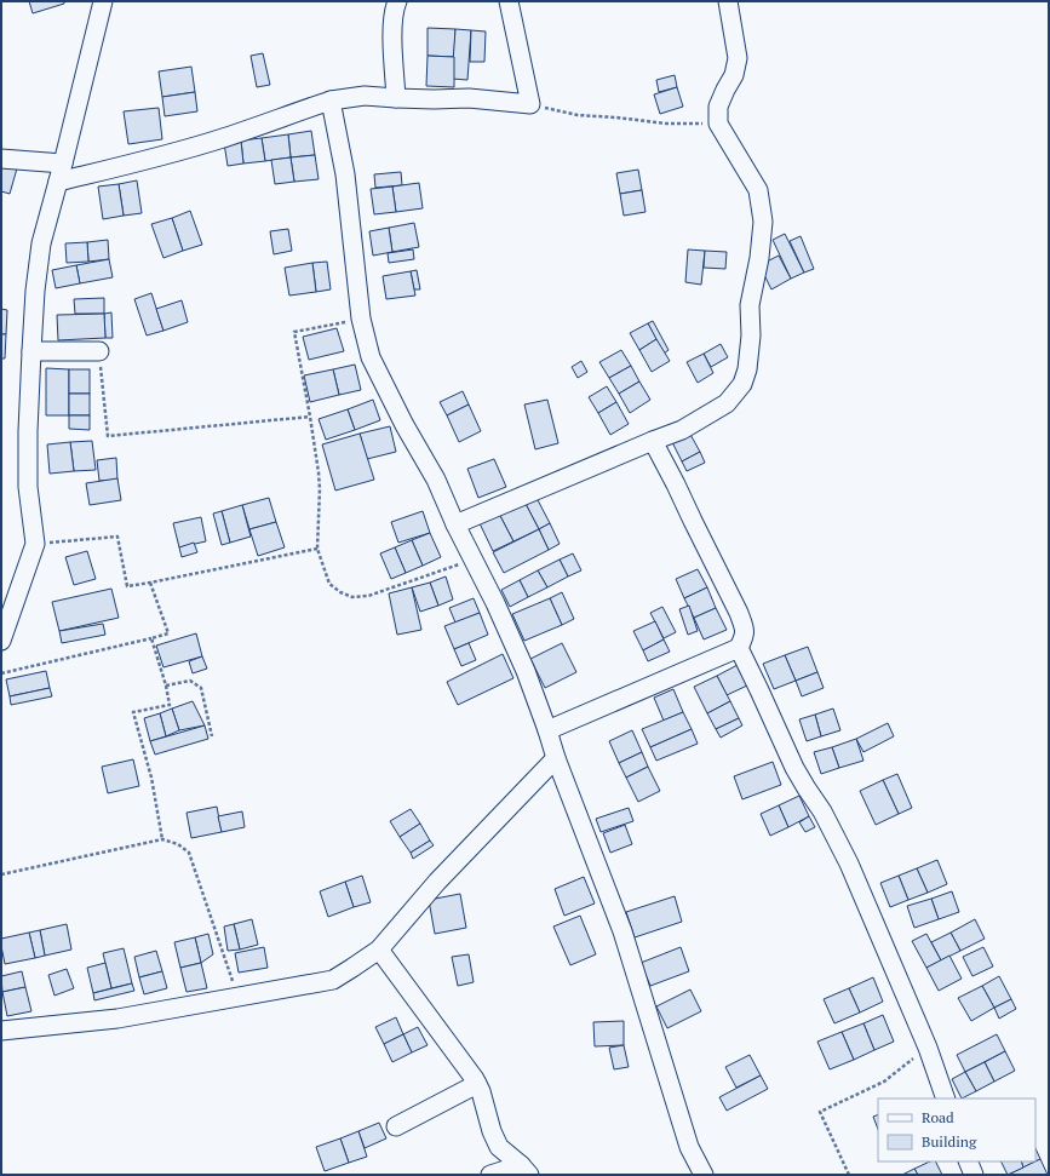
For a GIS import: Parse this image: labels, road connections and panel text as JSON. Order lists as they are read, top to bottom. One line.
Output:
{"legend":["Road","Building"]}
